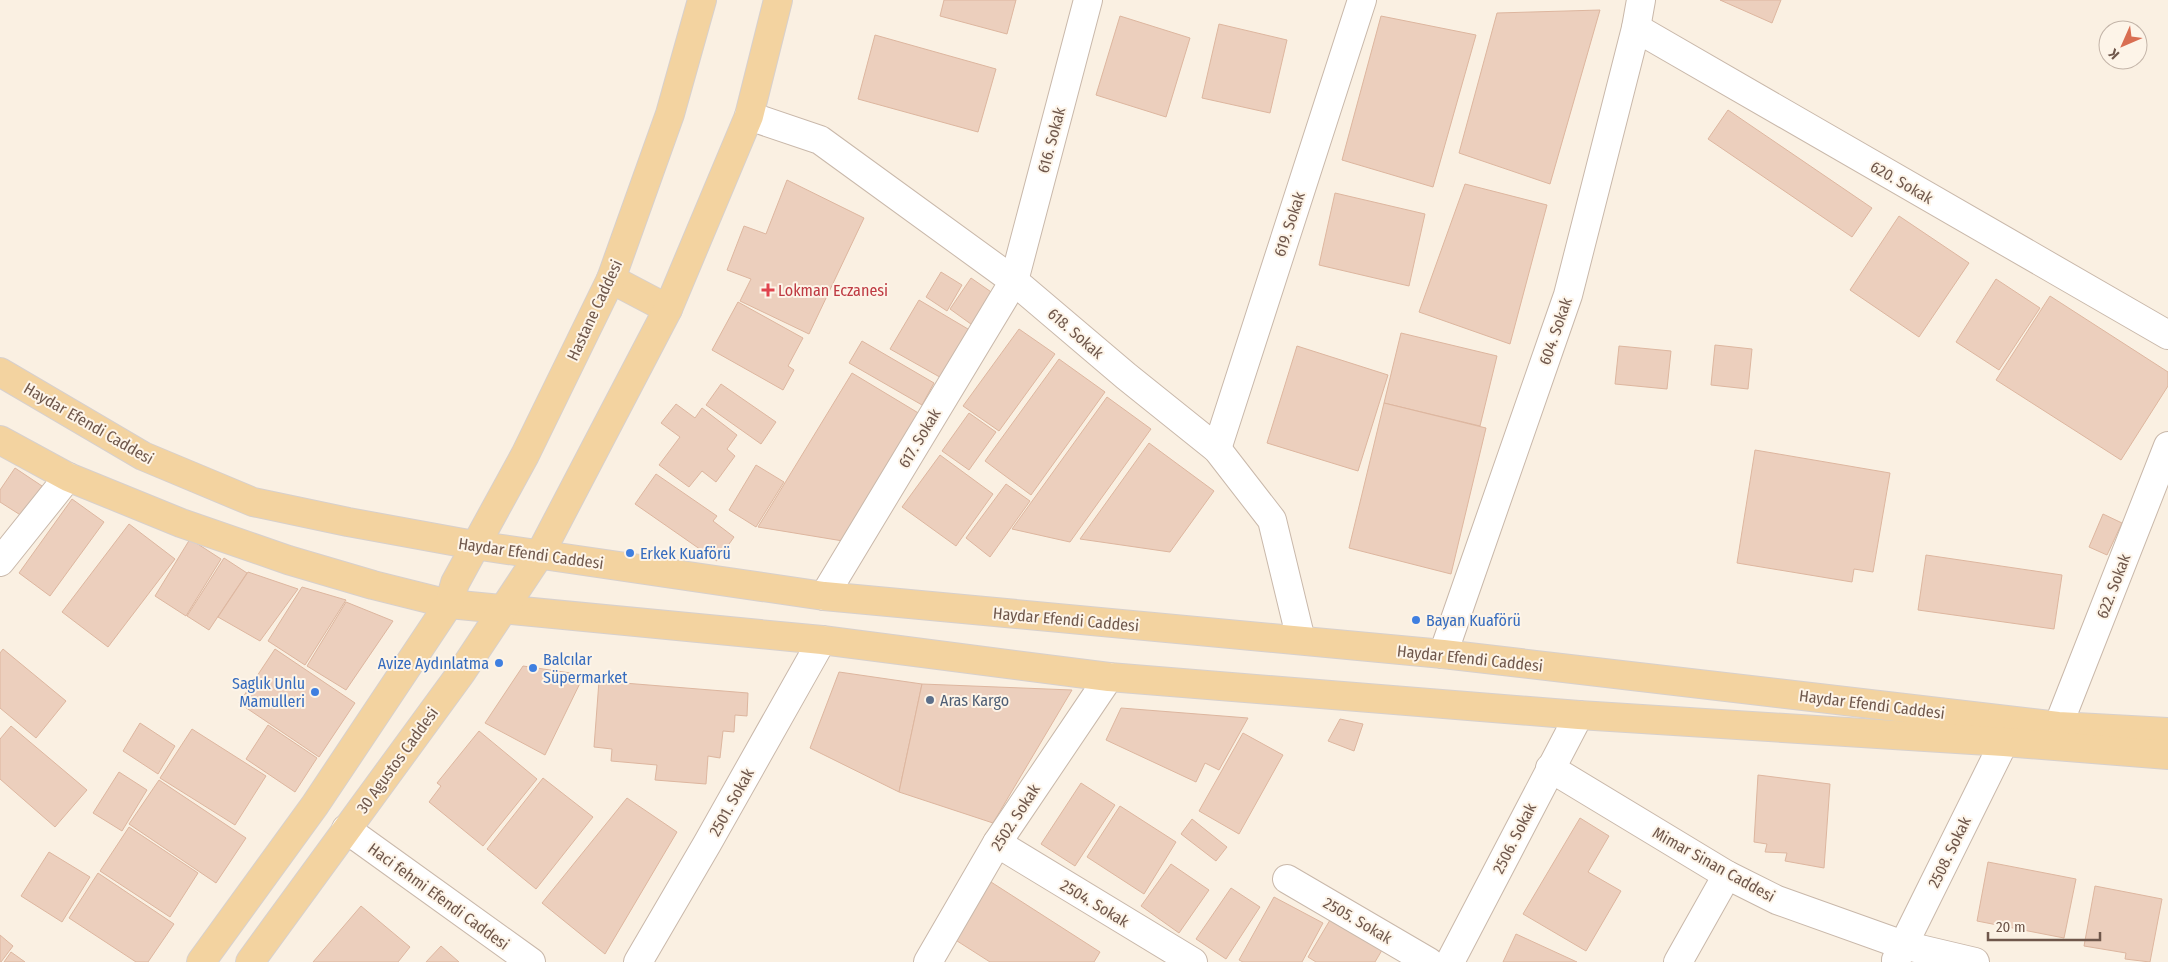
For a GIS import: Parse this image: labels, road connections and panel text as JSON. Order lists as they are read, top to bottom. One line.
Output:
{"streets":{"main road":["Hastane Caddesi","Haydar Efendi Caddesi","30 Agustos Caddesi"],"street":["616. Sokak","620. Sokak","619. Sokak","604. Sokak","618. Sokak","617. Sokak","622. Sokak","2501. Sokak","2502. Sokak","2506. Sokak","2508. Sokak","Mimar Sinan Caddesi","Haci fehmi Efendi Caddesi","2504. Sokak","2505. Sokak"]},"crossings":[["616. Sokak","618. Sokak"],["616. Sokak","617. Sokak"],["620. Sokak","604. Sokak"],["619. Sokak","618. Sokak"],["Hastane Caddesi","Haydar Efendi Caddesi"],["604. Sokak","Haydar Efendi Caddesi"],["618. Sokak","Haydar Efendi Caddesi"],["618. Sokak","617. Sokak"],["Haydar Efendi Caddesi","617. Sokak"],["Haydar Efendi Caddesi","622. Sokak"],["Haydar Efendi Caddesi","30 Agustos Caddesi"],["Haydar Efendi Caddesi","2501. Sokak"],["Haydar Efendi Caddesi","2502. Sokak"],["Haydar Efendi Caddesi","2506. Sokak"],["Haydar Efendi Caddesi","2508. Sokak"],["30 Agustos Caddesi","Haci fehmi Efendi Caddesi"],["2502. Sokak","2504. Sokak"],["2506. Sokak","Mimar Sinan Caddesi"],["2508. Sokak","Mimar Sinan Caddesi"]],"places":{"health":["Lokman Eczanesi"],"other":["Erkek Kuaförü","Bayan Kuaförü","Avize Aydınlatma","Balcılar Süpermarket","Saglık Unlu Mamulleri","Aras Kargo"]},"scale_bar":"20 m","north":"bottom left"}
